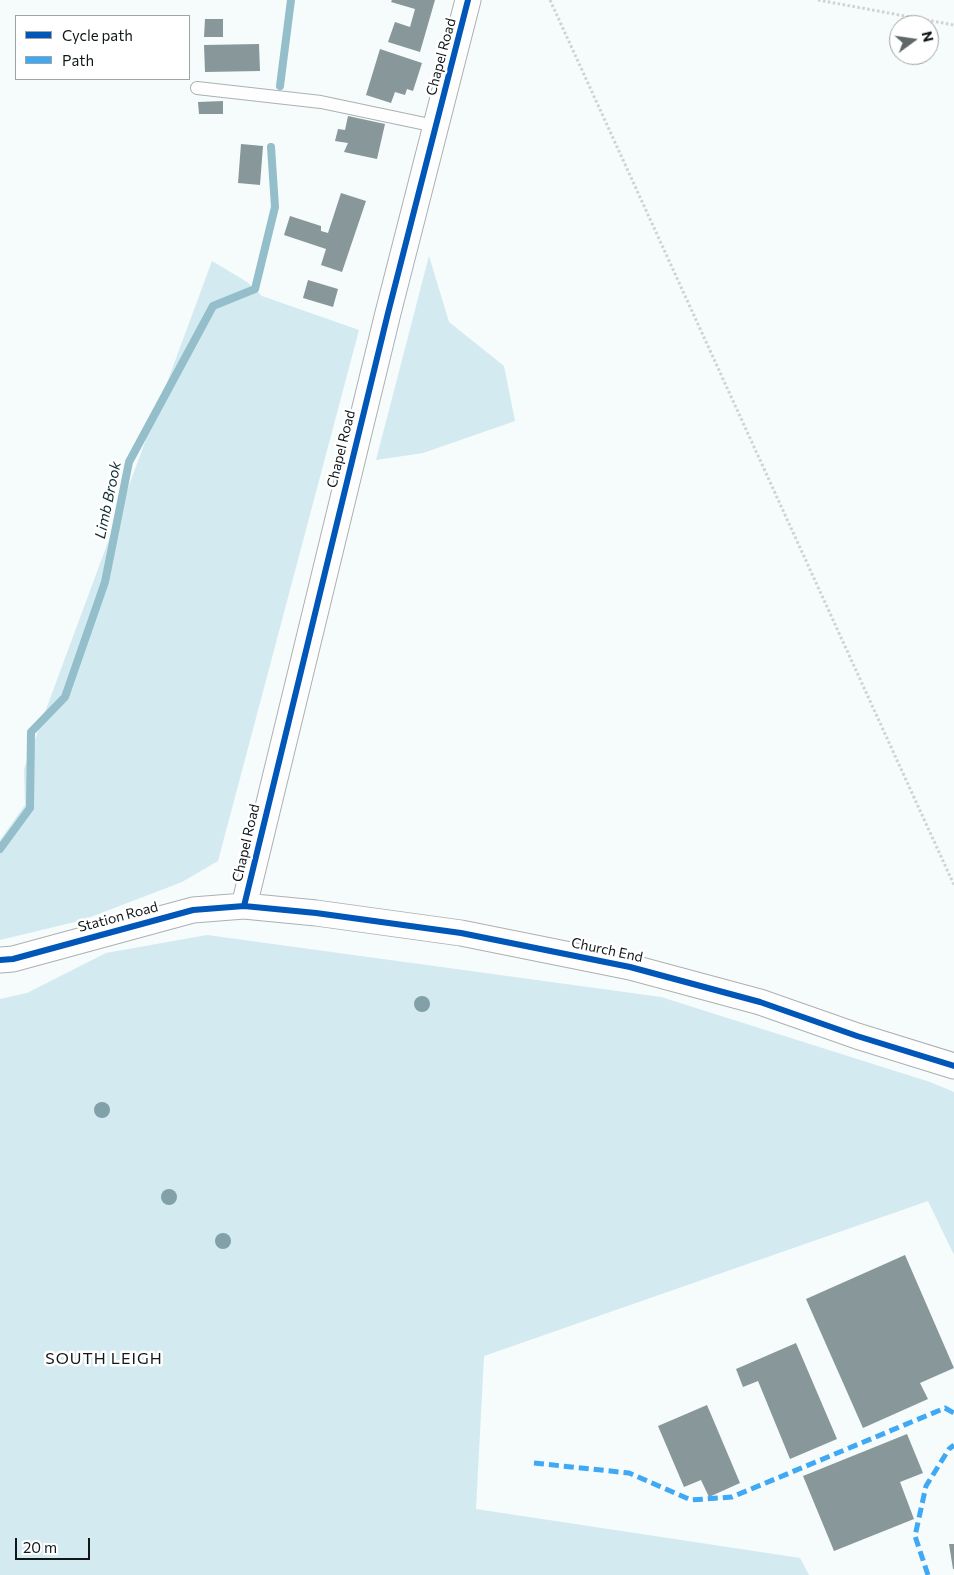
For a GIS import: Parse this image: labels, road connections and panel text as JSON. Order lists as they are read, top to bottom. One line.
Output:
{"streets":{"street":["Chapel Road","Station Road","Church End"]},"crossings":[["Chapel Road","Station Road"],["Chapel Road","Church End"],["Station Road","Church End"]],"districts":["SOUTH LEIGH"],"water":["Limb Brook"],"legend":["Cycle path","Path"],"scale_bar":"20 m","north":"right"}
